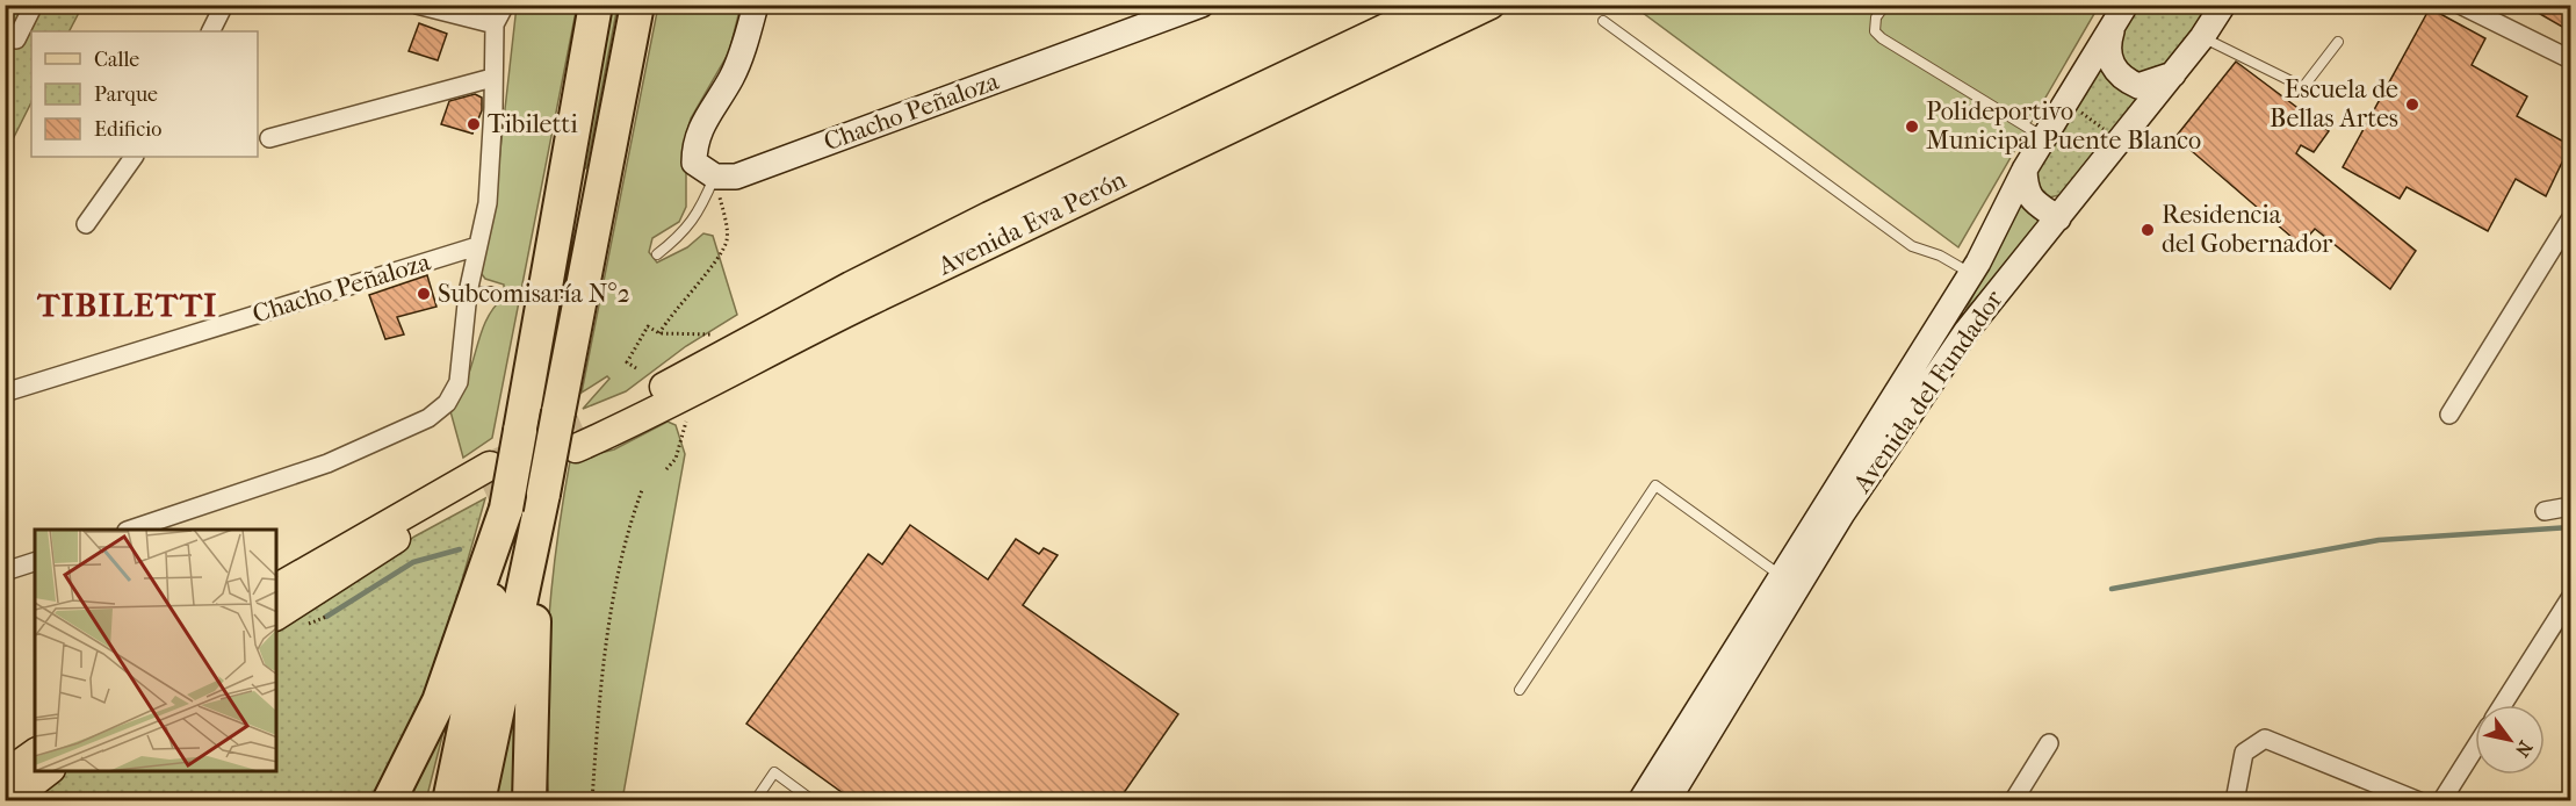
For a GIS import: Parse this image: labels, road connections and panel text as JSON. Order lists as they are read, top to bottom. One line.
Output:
{"streets":{"main road":["Chacho Peñaloza","Avenida Eva Perón","Avenida del Fundador"]},"districts":["TIBILETTI"],"places":["Escuela de Bellas Artes","Tibiletti","Polideportivo Municipal Puente Blanco","Residencia del Gobernador","Subcomisaría N°2"],"legend":["Calle","Parque","Edificio"],"north":"bottom right"}
